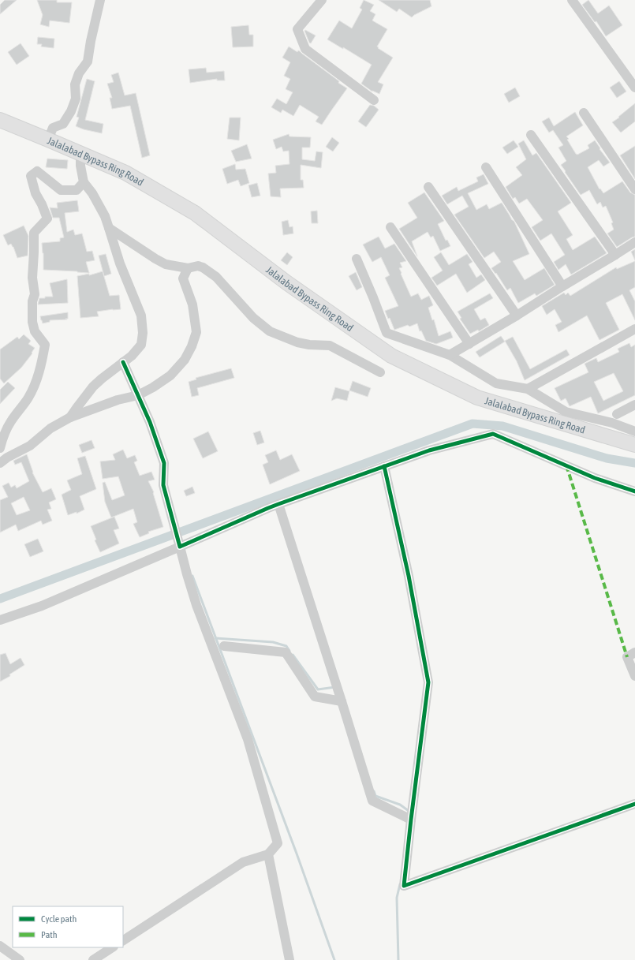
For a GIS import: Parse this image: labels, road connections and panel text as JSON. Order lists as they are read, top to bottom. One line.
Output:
{"streets":{"highway":["Jalalabad Bypass Ring Road"]},"legend":["Cycle path","Path"]}
